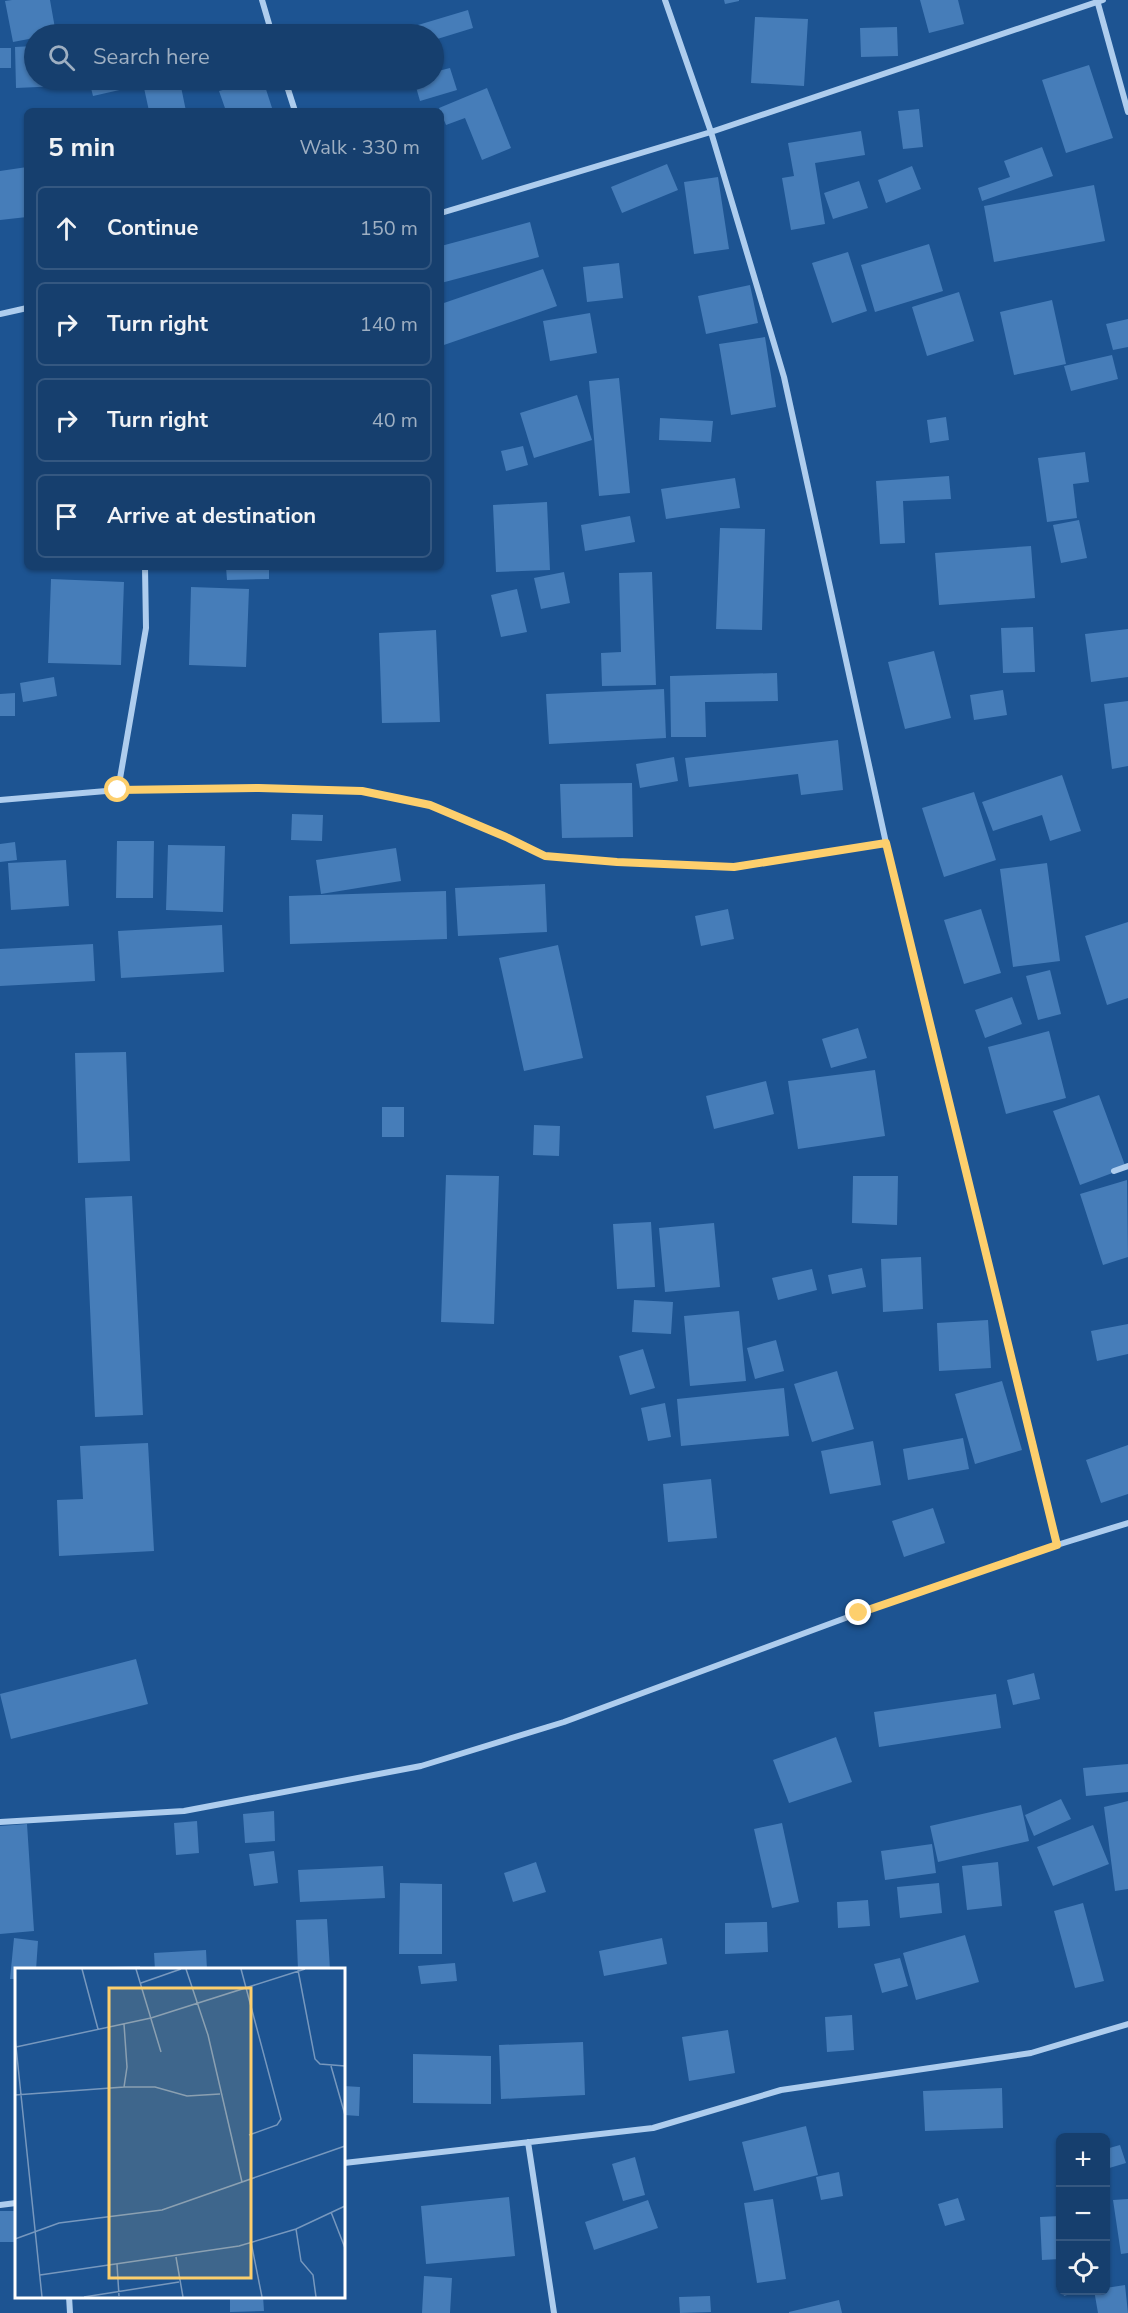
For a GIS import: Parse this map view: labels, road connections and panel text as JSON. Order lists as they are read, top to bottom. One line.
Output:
{"page":{"search":"Search here","heading":["5 min","Walk · 330 m"],"list":[["Continue","150 m"],["Turn right","140 m"],["Turn right","40 m"],"Arrive at destination"],"map_buttons":["+","−"]}}
